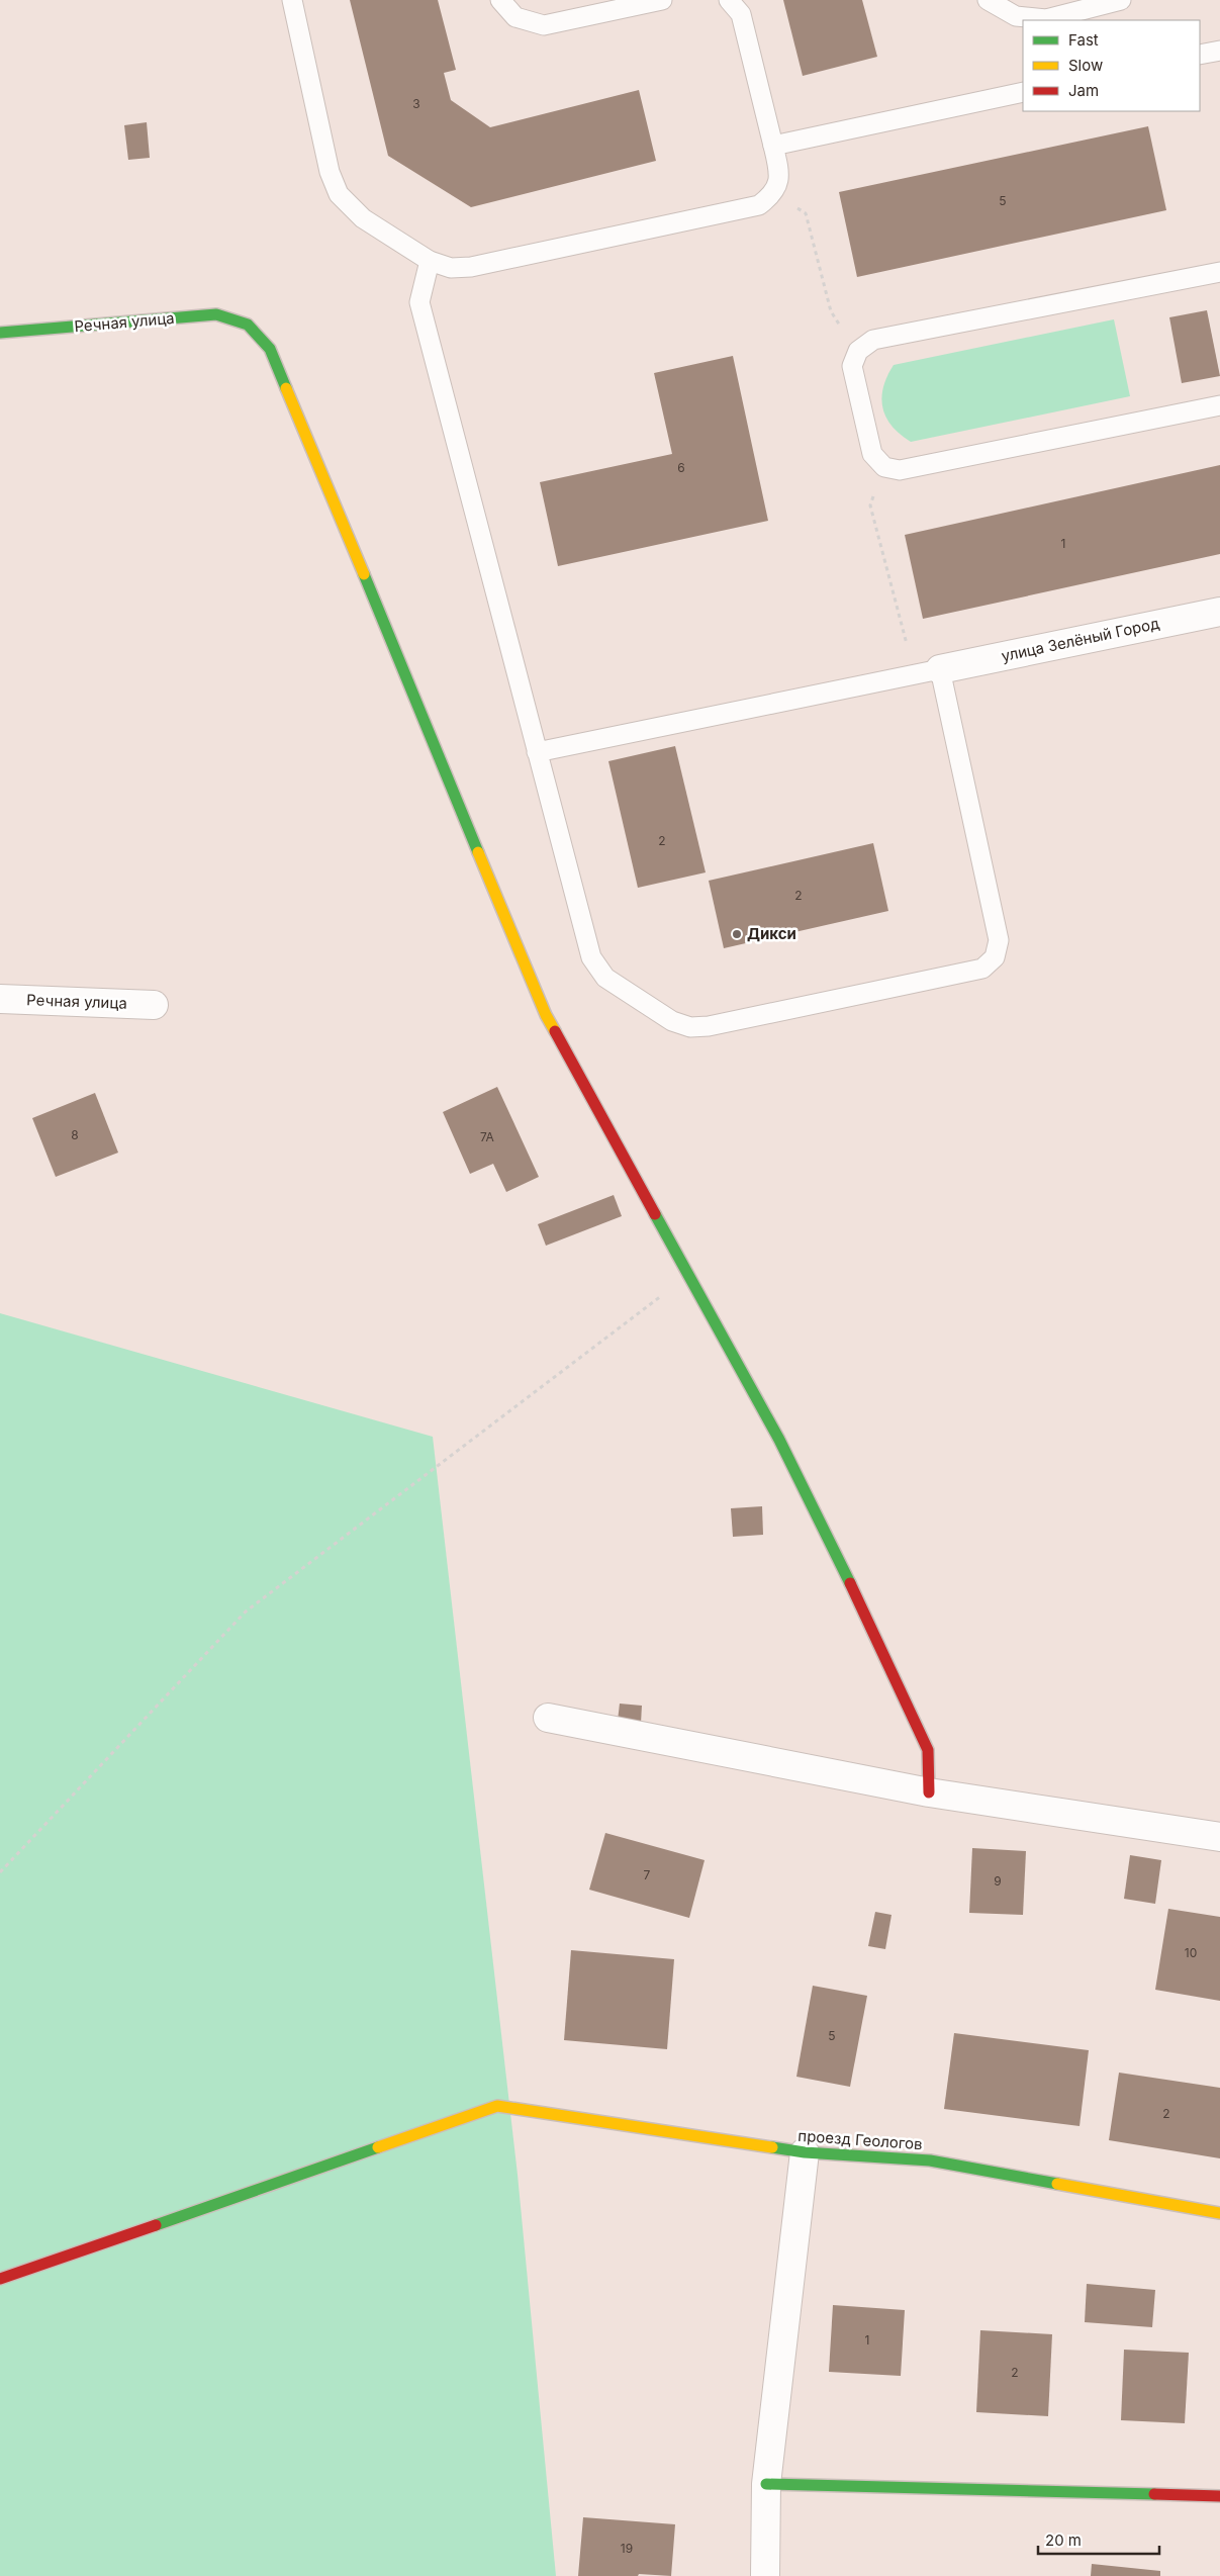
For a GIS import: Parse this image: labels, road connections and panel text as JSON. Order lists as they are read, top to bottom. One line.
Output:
{"streets":{"street":["Речная улица","улица Зелёный Город","проезд Геологов"]},"places":["Дикси"],"house_numbers":["3","5","6","1","2","2","8","7А","7","9","10","5","2","1","2","19"],"legend":["Fast","Slow","Jam"],"scale_bar":"20 m"}
